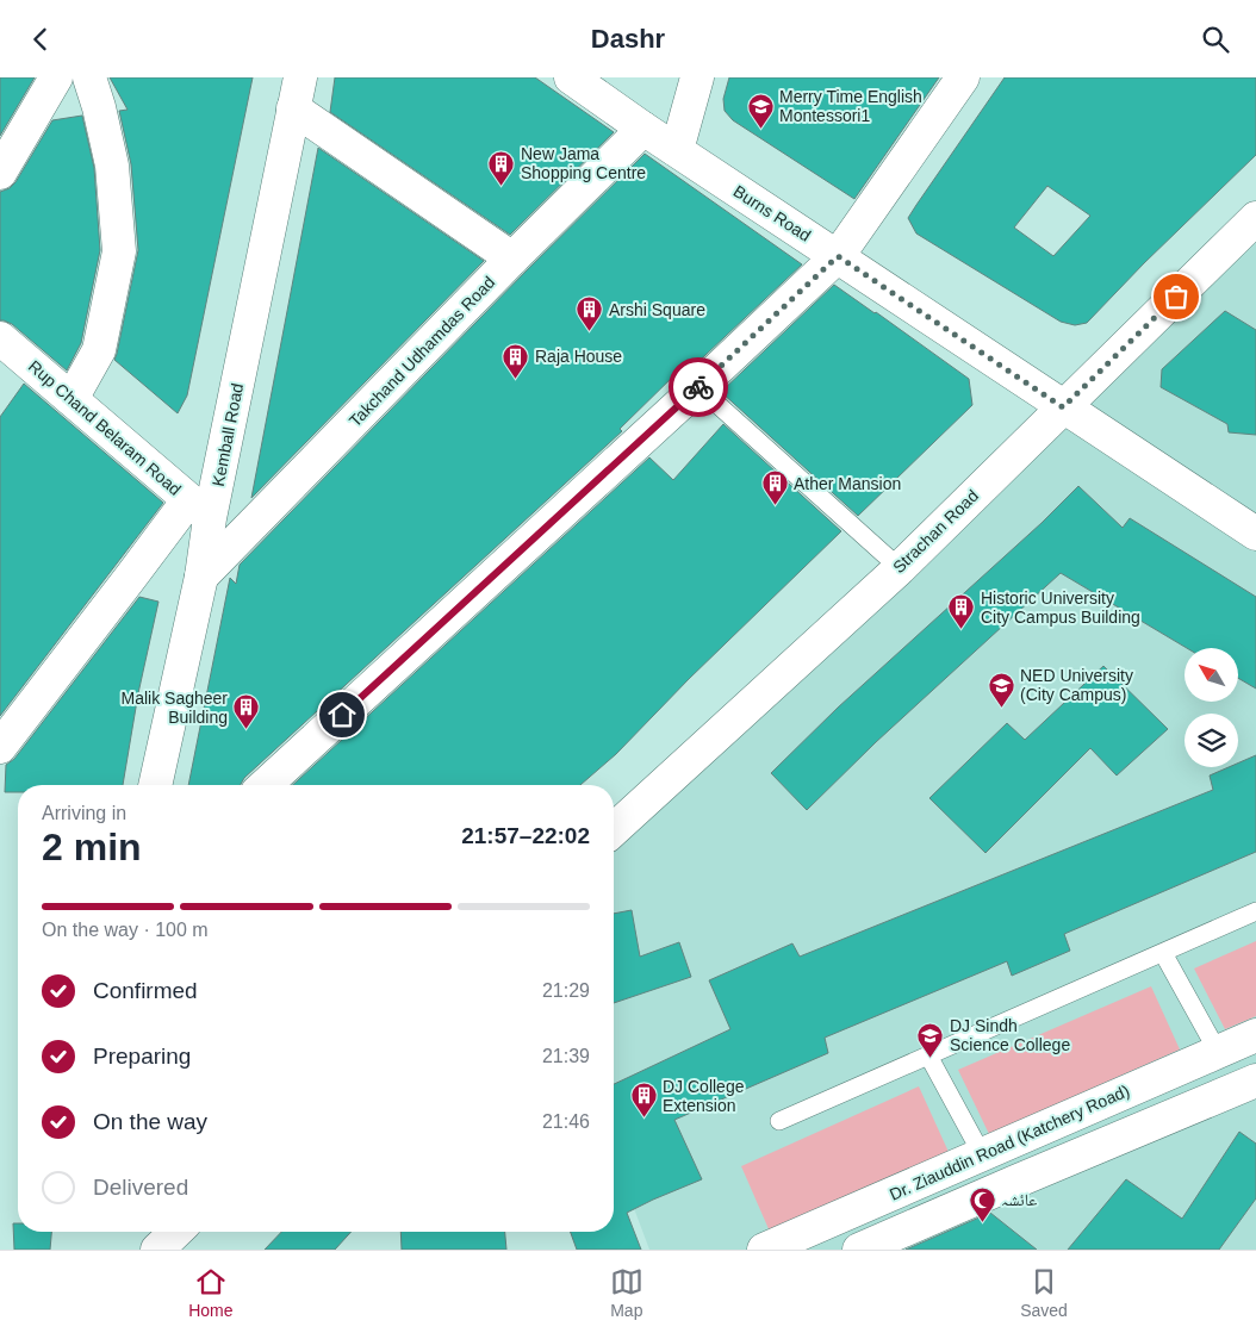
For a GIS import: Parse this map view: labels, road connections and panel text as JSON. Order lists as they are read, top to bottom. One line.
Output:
{"streets":{"street":["Burns Road","Takchand Udhamdas Road","Rup Chand Belaram Road","Kemball Road","Strachan Road","Dr. Ziauddin Road (Katchery Road)"]},"crossings":[["Burns Road","Takchand Udhamdas Road"],["Burns Road","Strachan Road"],["Takchand Udhamdas Road","Kemball Road"],["Rup Chand Belaram Road","Kemball Road"]],"places":{"school or university":["Merry Time English Montessori1","NED University (City Campus)","DJ Sindh Science College"],"building":["New Jama Shopping Centre","Arshi Square","Raja House","Ather Mansion","Historic University City Campus Building","Malik Sagheer Building","DJ College Extension"],"mosque":["عائشہ"]},"north":"top left","page":{"header":"Dashr","heading":["2 min","Arriving in","21:57–22:02"],"bar":"On the way · 100 m","list":[["Confirmed","21:29"],["Preparing","21:39"],["On the way","21:46"],"Delivered"],"tabs":["Home","Map","Saved"]}}
